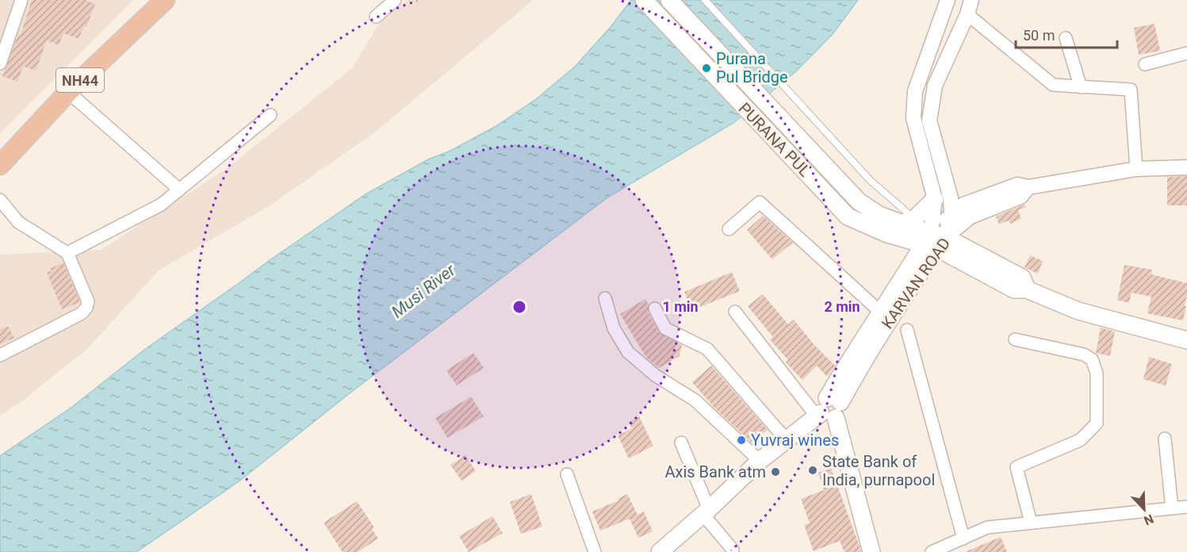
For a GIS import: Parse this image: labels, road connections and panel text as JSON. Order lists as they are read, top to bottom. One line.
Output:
{"streets":{"highway":["NH44"],"main road":["PURANA PUL","KARVAN ROAD"]},"crossings":[["PURANA PUL","KARVAN ROAD"]],"water":["Musi River"],"places":["Purana Pul Bridge","Yuvraj wines","State Bank of India, purnapool","Axis Bank atm"],"scale_bar":"50 m","north":"bottom right","rings":["1 min","2 min"]}
